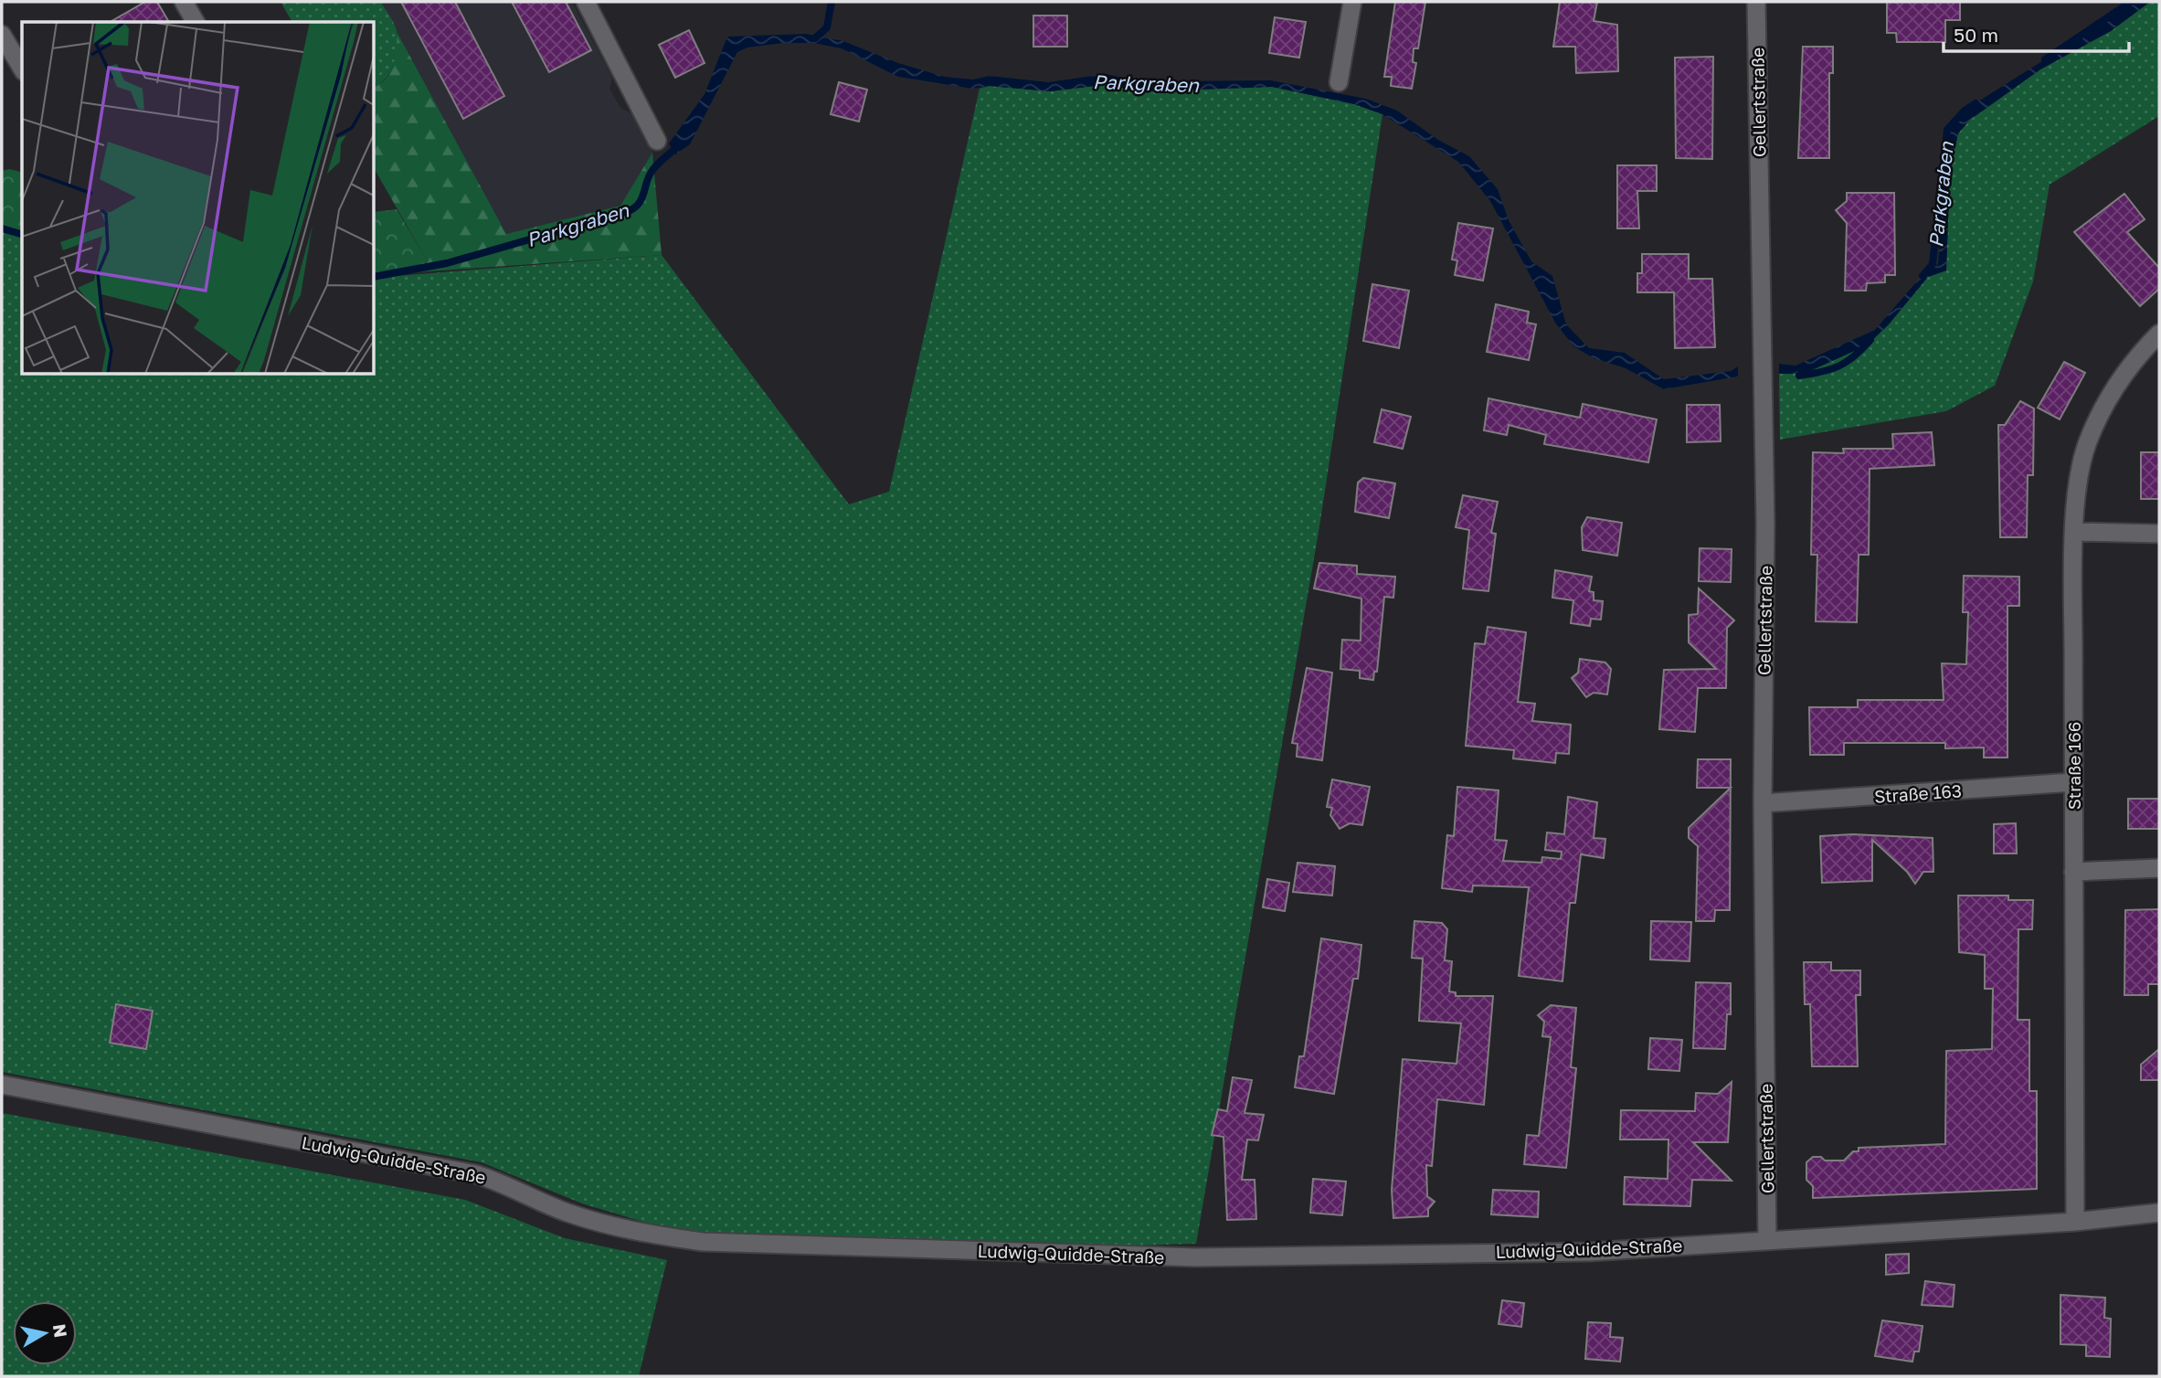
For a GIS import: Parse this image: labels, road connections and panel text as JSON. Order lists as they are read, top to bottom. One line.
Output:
{"streets":{"street":["Gellertstraße","Straße 166","Straße 163","Ludwig-Quidde-Straße"]},"crossings":[["Gellertstraße","Straße 163"],["Gellertstraße","Ludwig-Quidde-Straße"],["Straße 166","Straße 163"],["Straße 166","Ludwig-Quidde-Straße"]],"water":["Parkgraben"],"scale_bar":"50 m","north":"right"}
